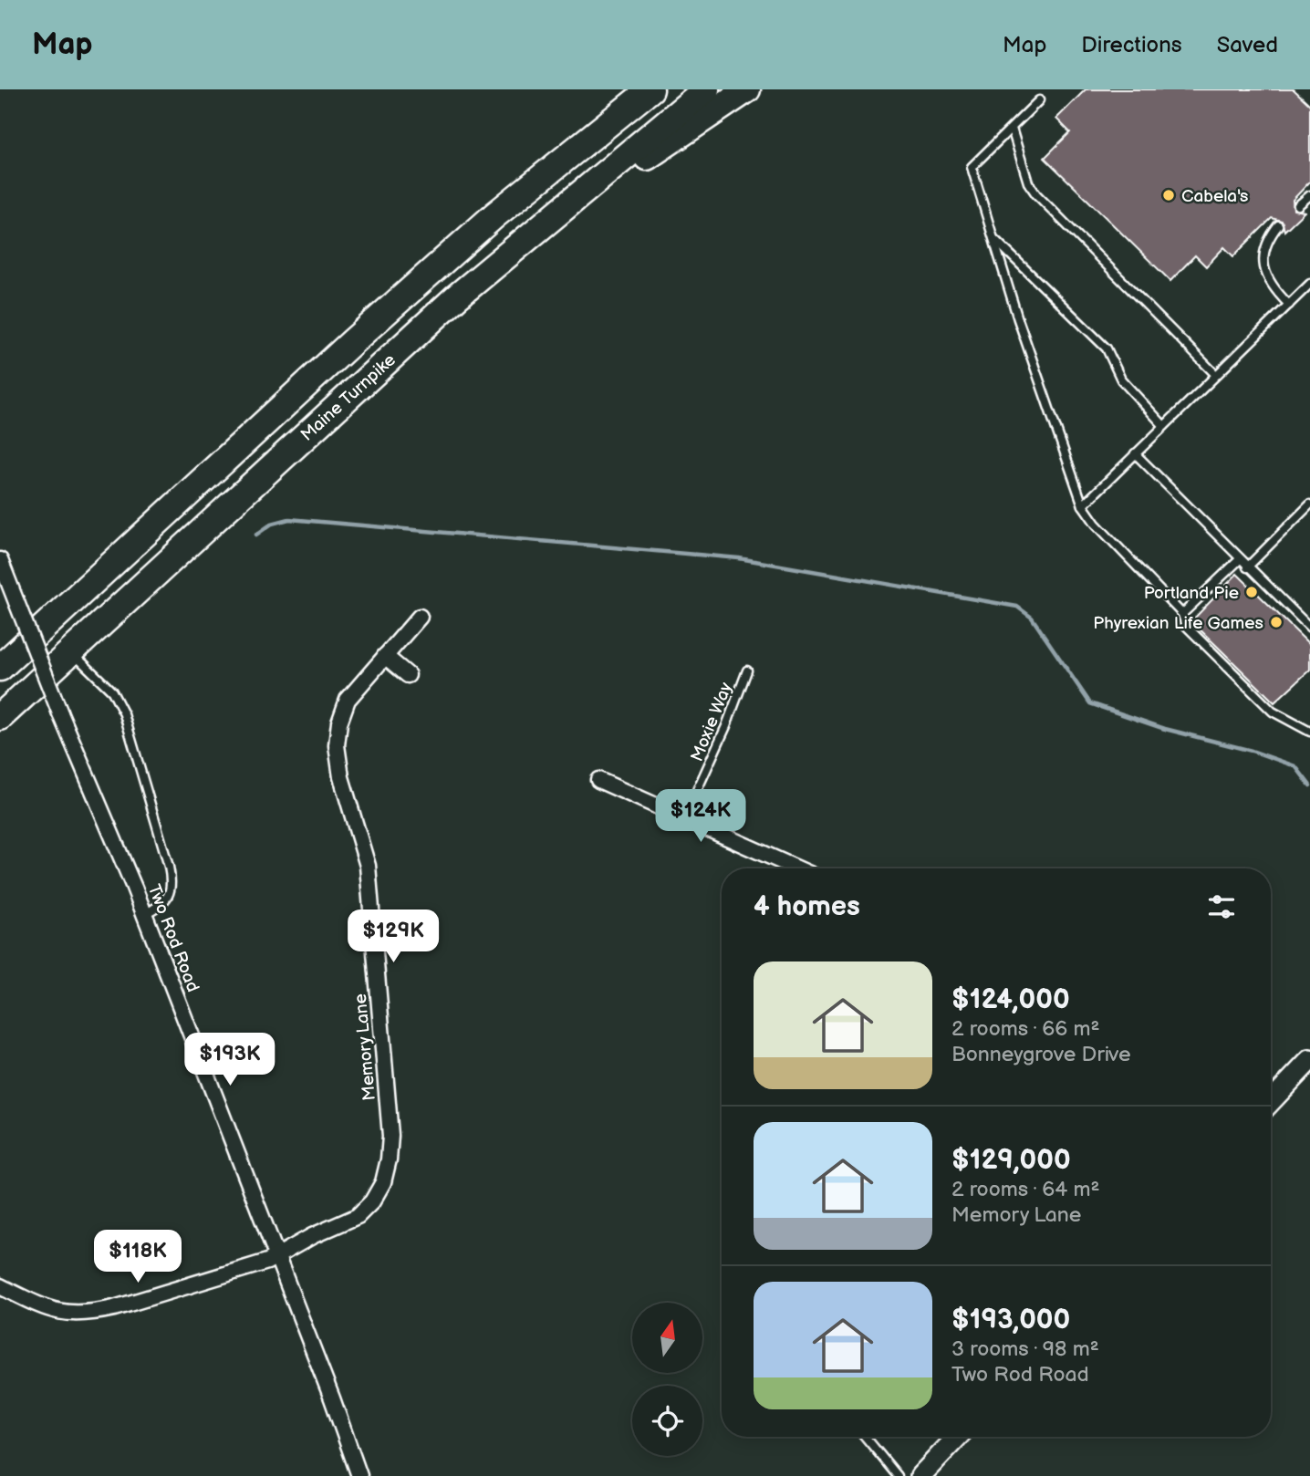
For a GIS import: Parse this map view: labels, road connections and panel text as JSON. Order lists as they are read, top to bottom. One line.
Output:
{"streets":{"highway":["Maine Turnpike"],"street":["Two Rod Road","Memory Lane"],"lane":["Moxie Way"]},"crossings":[["Two Rod Road","Memory Lane"]],"places":["Cabela's","Portland Pie","Phyrexian Life Games"],"north":"top","page":{"header":"Map","nav":["Map","Directions","Saved"],"price":["$124K","$129K","$193K","$118K"],"heading":"4 homes","list":[{"name":"$124,000","note":"2 rooms · 66 m² · Bonneygrove Drive"},{"name":"$129,000","note":"2 rooms · 64 m² · Memory Lane"},{"name":"$193,000","note":"3 rooms · 98 m² · Two Rod Road"}]}}
